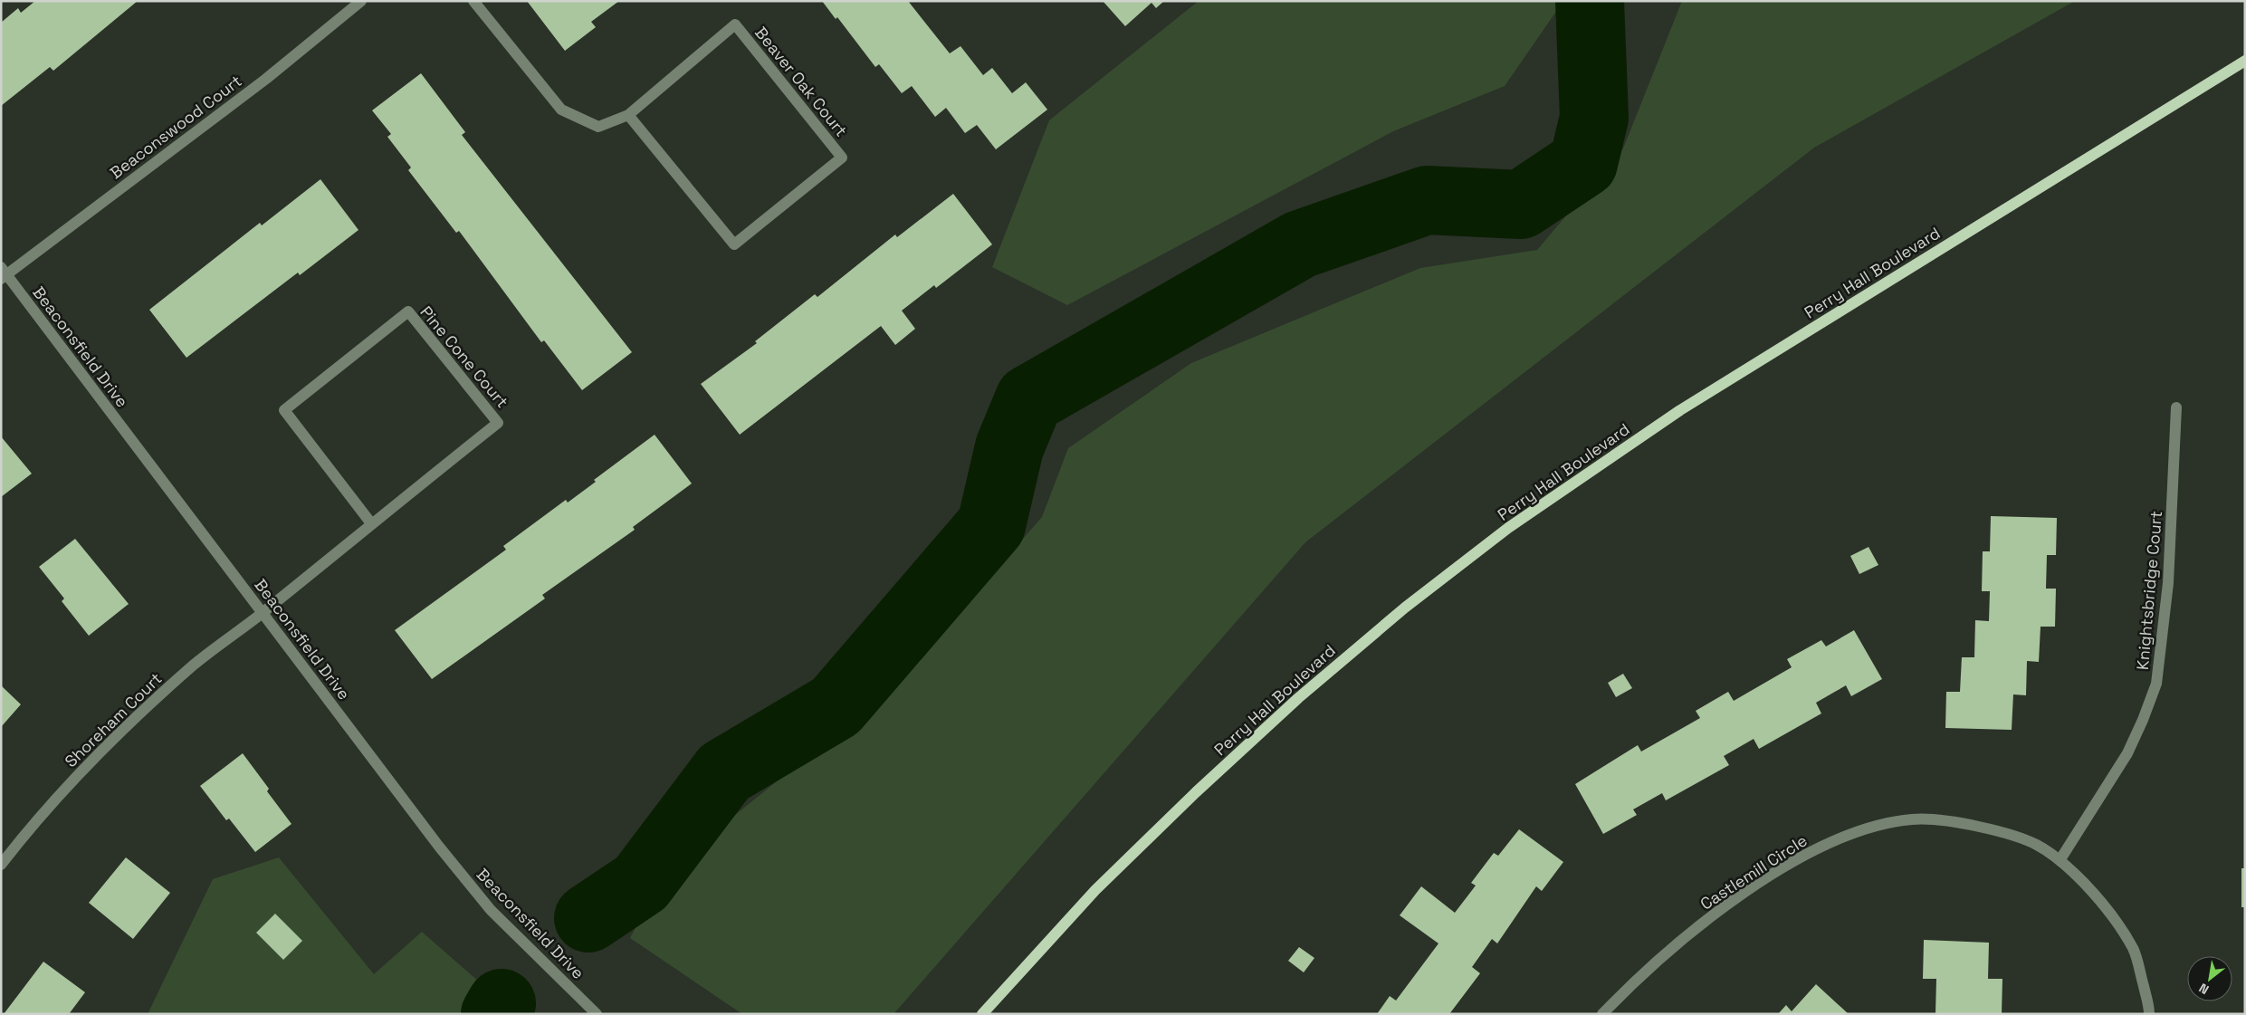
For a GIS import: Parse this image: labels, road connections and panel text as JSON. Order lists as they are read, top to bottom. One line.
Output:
{"streets":{"main road":["Perry Hall Boulevard"],"street":["Beaver Oak Court","Beaconswood Court","Beaconsfield Drive","Pine Cone Court","Knightsbridge Court","Shoreham Court","Castlemill Circle"]},"crossings":[["Beaconswood Court","Beaconsfield Drive"],["Beaconsfield Drive","Pine Cone Court"],["Beaconsfield Drive","Shoreham Court"],["Pine Cone Court","Shoreham Court"],["Knightsbridge Court","Castlemill Circle"]],"north":"bottom left"}
